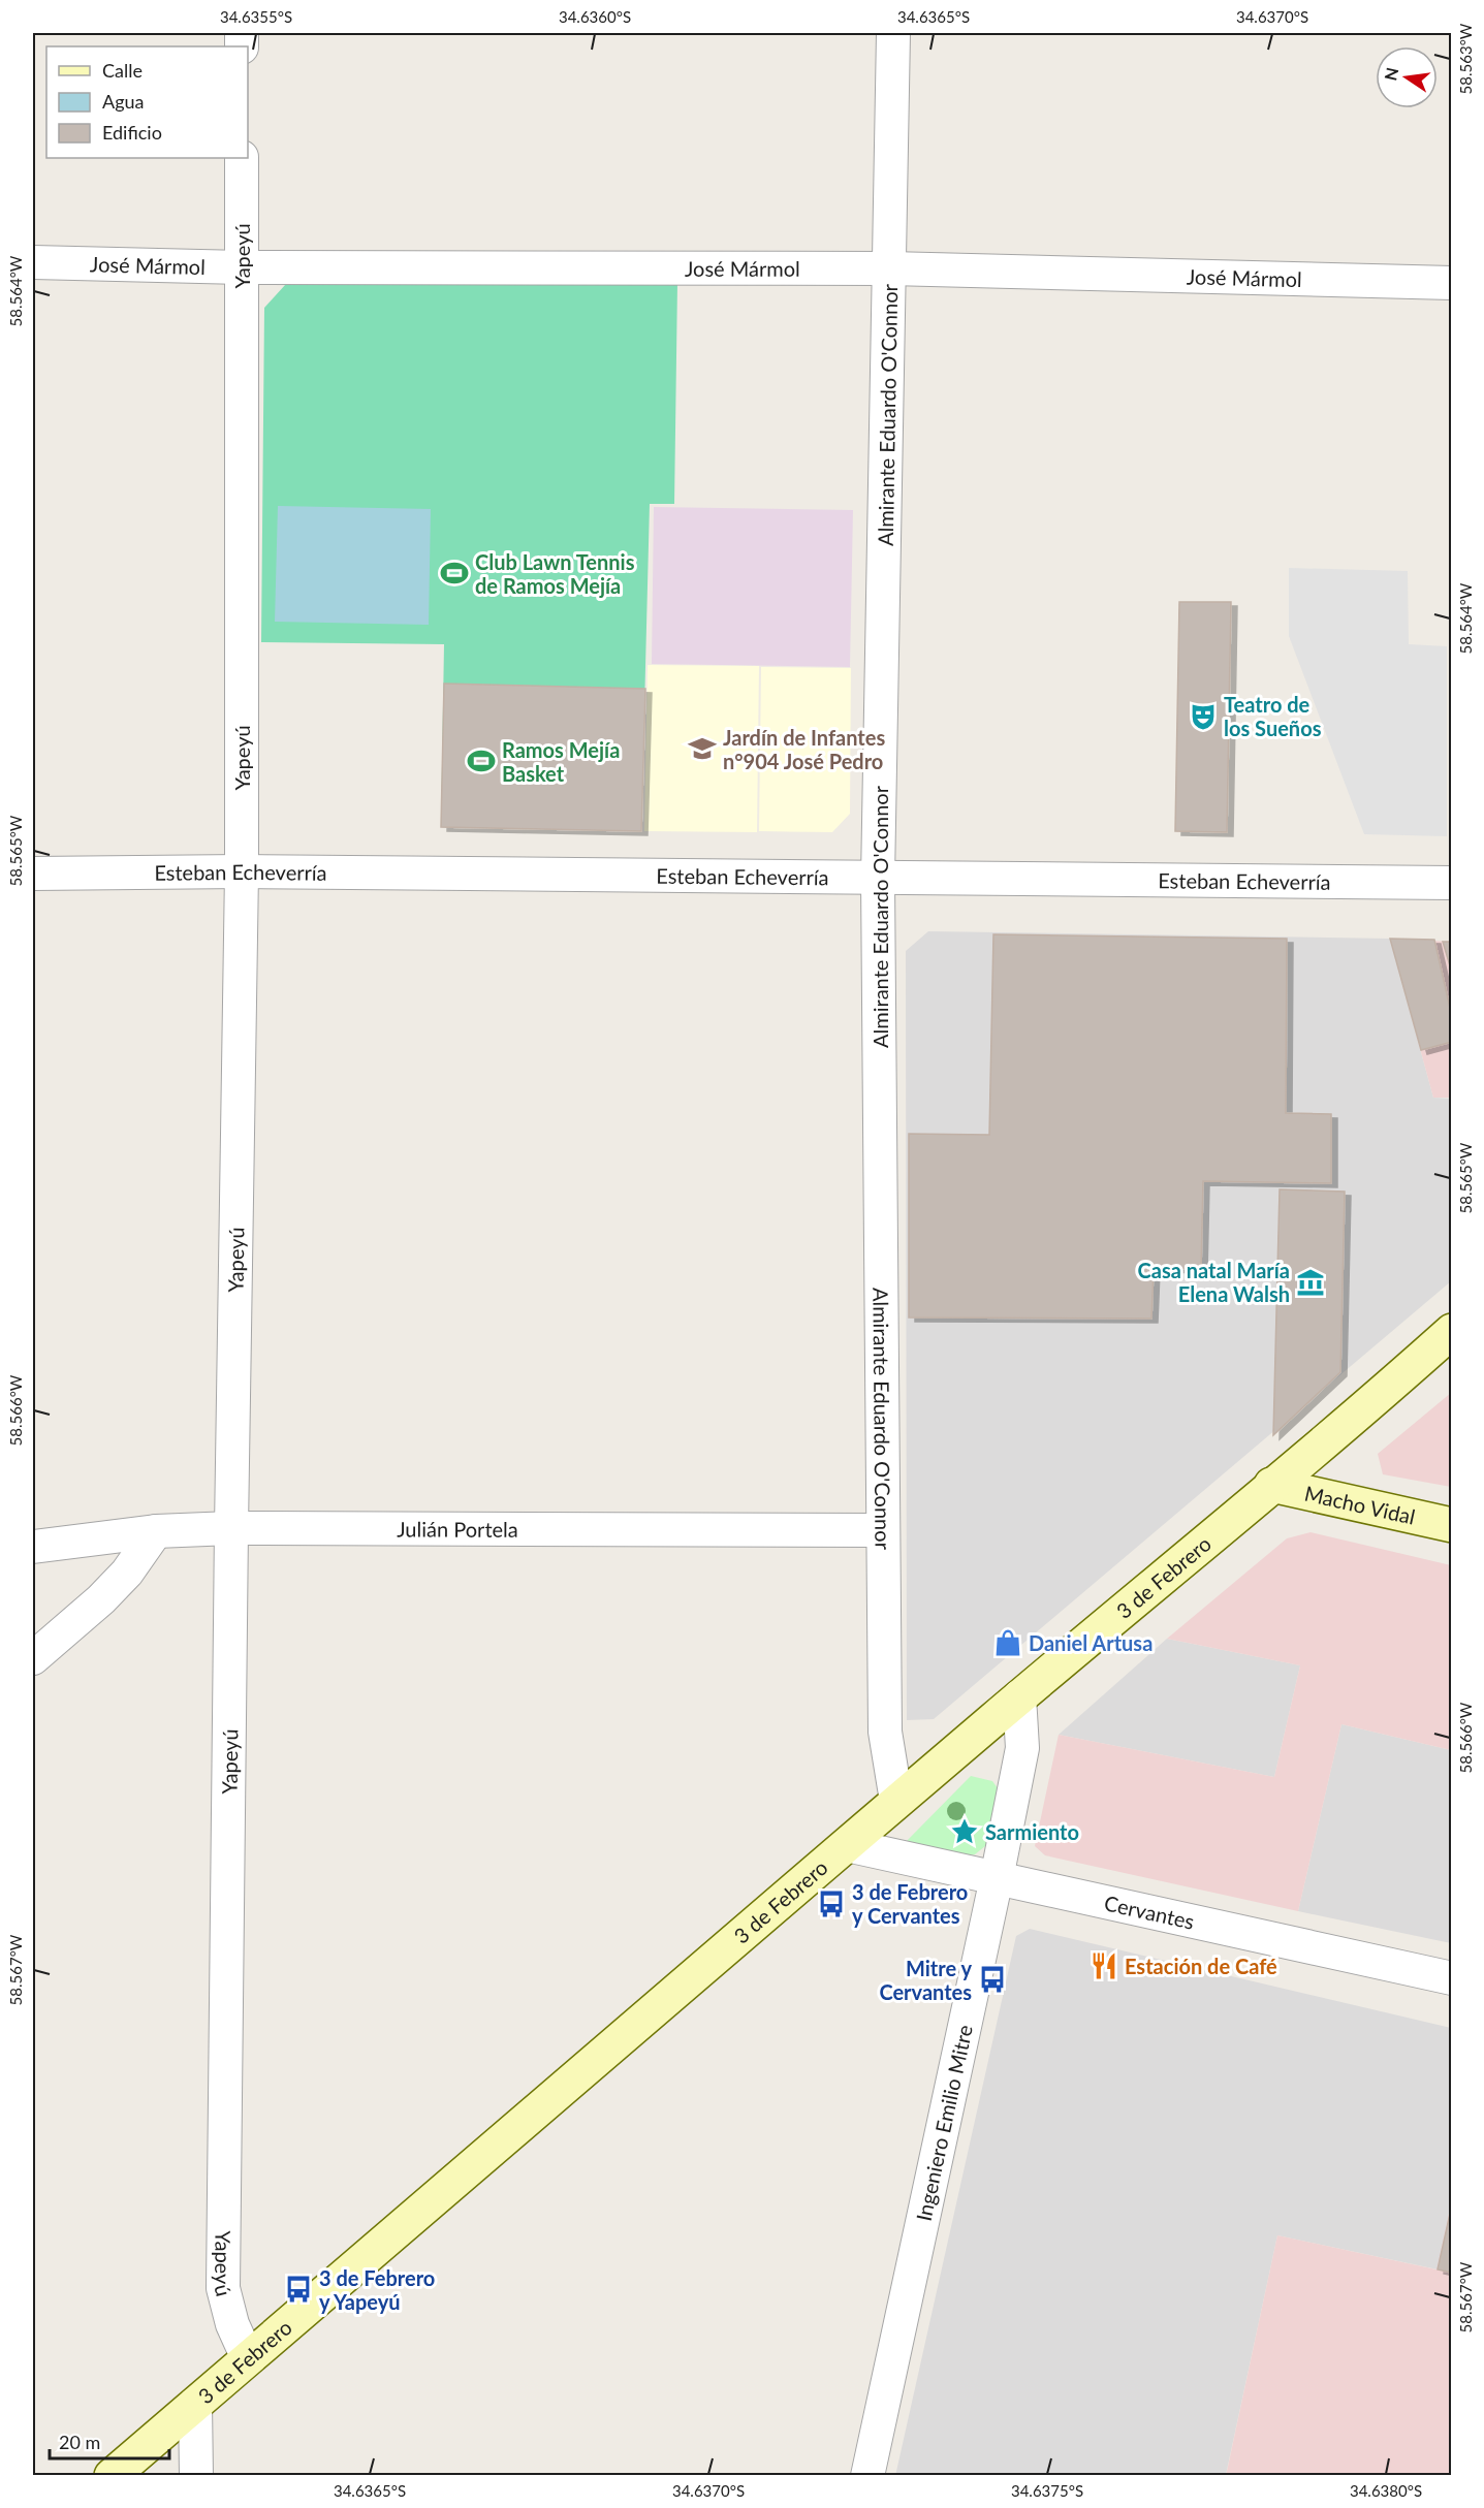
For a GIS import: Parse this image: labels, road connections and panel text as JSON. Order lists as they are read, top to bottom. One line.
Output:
{"streets":{"main road":["Macho Vidal","3 de Febrero"],"street":["Yapeyú","José Mármol","Almirante Eduardo O'Connor","Esteban Echeverría","Julián Portela","Cervantes","Ingeniero Emilio Mitre"]},"crossings":[["Yapeyú","José Mármol"],["Yapeyú","Esteban Echeverría"],["Yapeyú","Julián Portela"],["Yapeyú","3 de Febrero"],["José Mármol","Almirante Eduardo O'Connor"],["Almirante Eduardo O'Connor","Esteban Echeverría"],["Almirante Eduardo O'Connor","Julián Portela"],["Almirante Eduardo O'Connor","3 de Febrero"],["Macho Vidal","3 de Febrero"],["3 de Febrero","Cervantes"],["3 de Febrero","Ingeniero Emilio Mitre"],["Cervantes","Ingeniero Emilio Mitre"]],"places":{"sports":["Club Lawn Tennis de Ramos Mejía","Ramos Mejía Basket"],"theatre":["Teatro de los Sueños"],"school or university":["Jardín de Infantes n°904 José Pedro"],"museum":["Casa natal María Elena Walsh"],"shop":["Daniel Artusa"],"place":["Sarmiento"],"bus stop":["3 de Febrero y Cervantes","Mitre y Cervantes","3 de Febrero y Yapeyú"],"restaurant":["Estación de Café"]},"legend":["Calle","Agua","Edificio"],"scale_bar":"20 m","north":"left","coordinates":["34.6355°S","34.6360°S","34.6365°S","34.6370°S","58.563°W","58.564°W","58.565°W","58.566°W","58.567°W","34.6375°S","34.6380°S"]}
